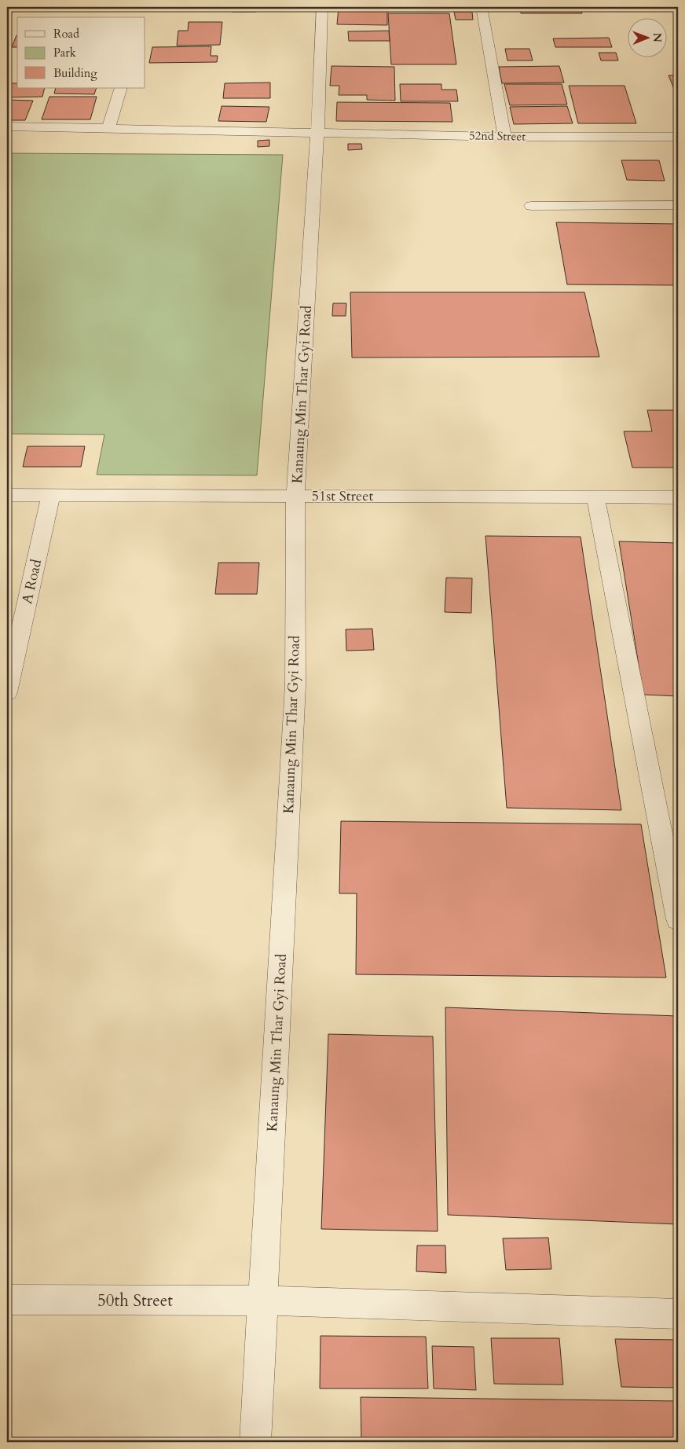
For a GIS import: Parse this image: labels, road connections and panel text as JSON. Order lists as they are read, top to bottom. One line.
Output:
{"streets":{"street":["52nd Street","Kanaung Min Thar Gyi Road","51st Street","A Road","50th Street"]},"crossings":[["52nd Street","Kanaung Min Thar Gyi Road"],["Kanaung Min Thar Gyi Road","51st Street"],["Kanaung Min Thar Gyi Road","50th Street"],["51st Street","A Road"]],"legend":["Road","Park","Building"],"north":"right"}
